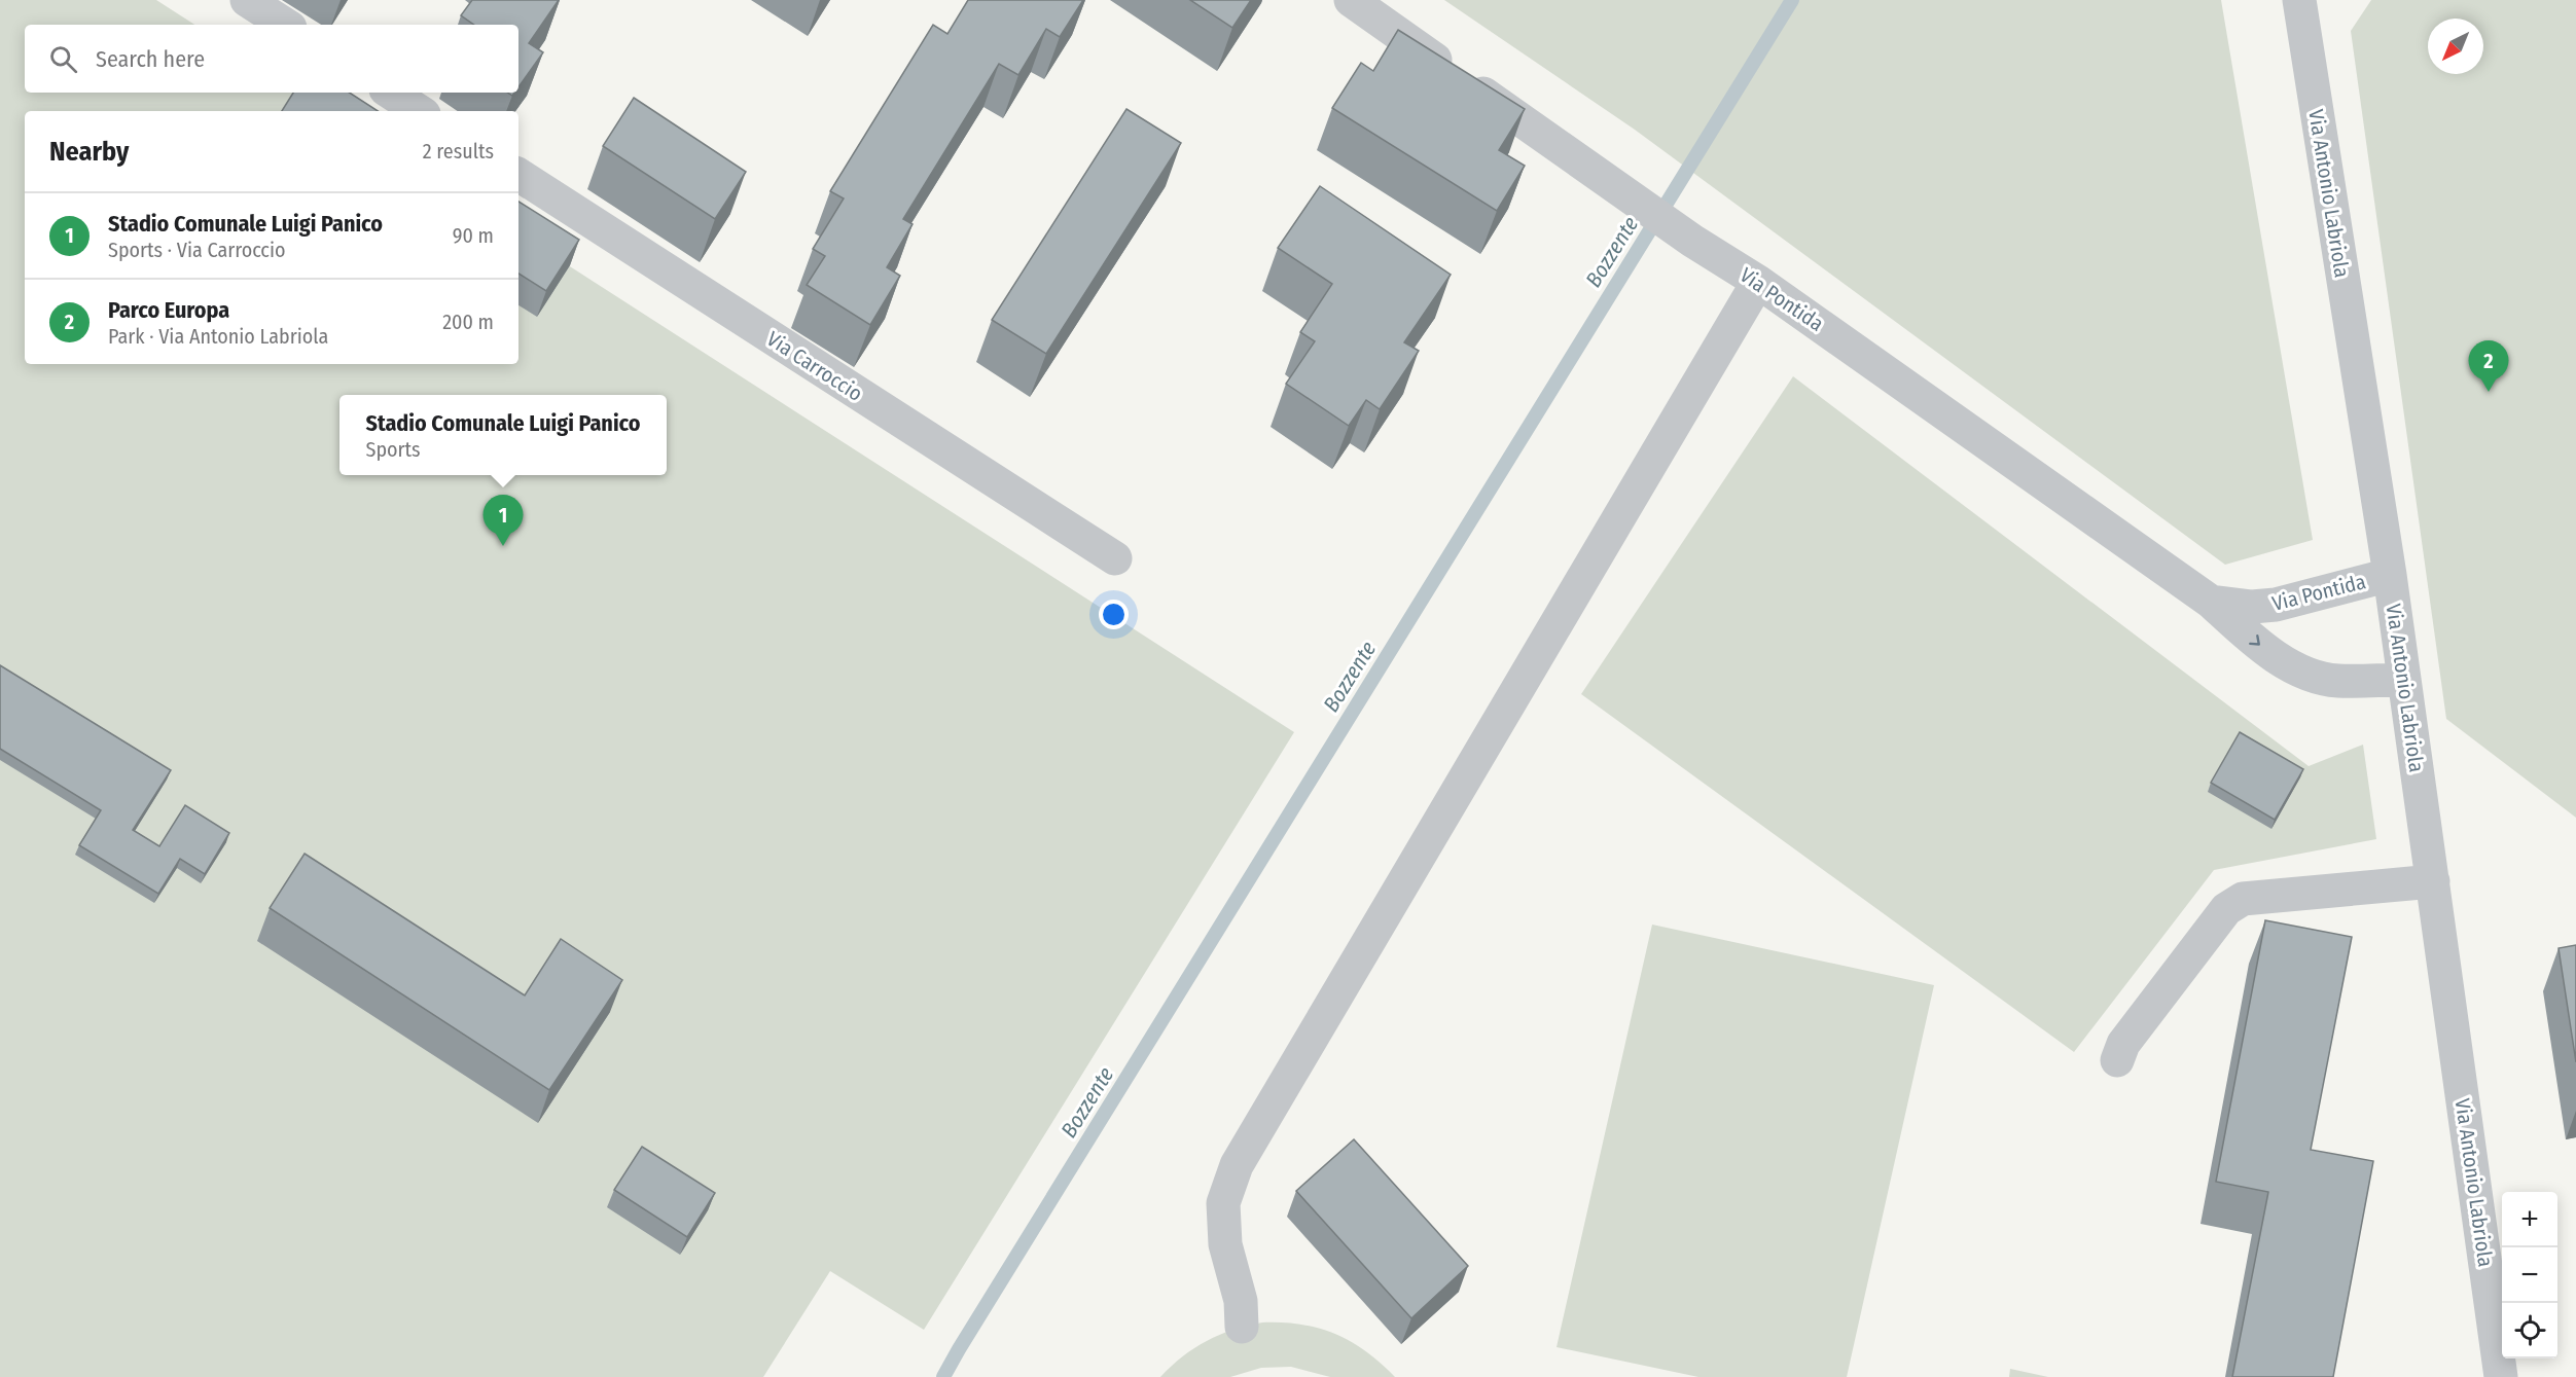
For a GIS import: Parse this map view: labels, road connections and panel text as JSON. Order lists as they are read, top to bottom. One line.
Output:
{"streets":{"street":["Via Antonio Labriola","Via Pontida","Via Carroccio"]},"crossings":[["Via Antonio Labriola","Via Pontida"]],"water":["Bozzente"],"north":"bottom left","page":{"search":"Search here","heading":["Nearby","2 results"],"list":[{"mark":"1","name":"Stadio Comunale Luigi Panico","note":"Sports · Via Carroccio","value":"90 m"},{"mark":"2","name":"Parco Europa","note":"Park · Via Antonio Labriola","value":"200 m"}],"pins":["2","1"],"popup":["Stadio Comunale Luigi Panico","Sports"],"map_buttons":["+","−"]}}
